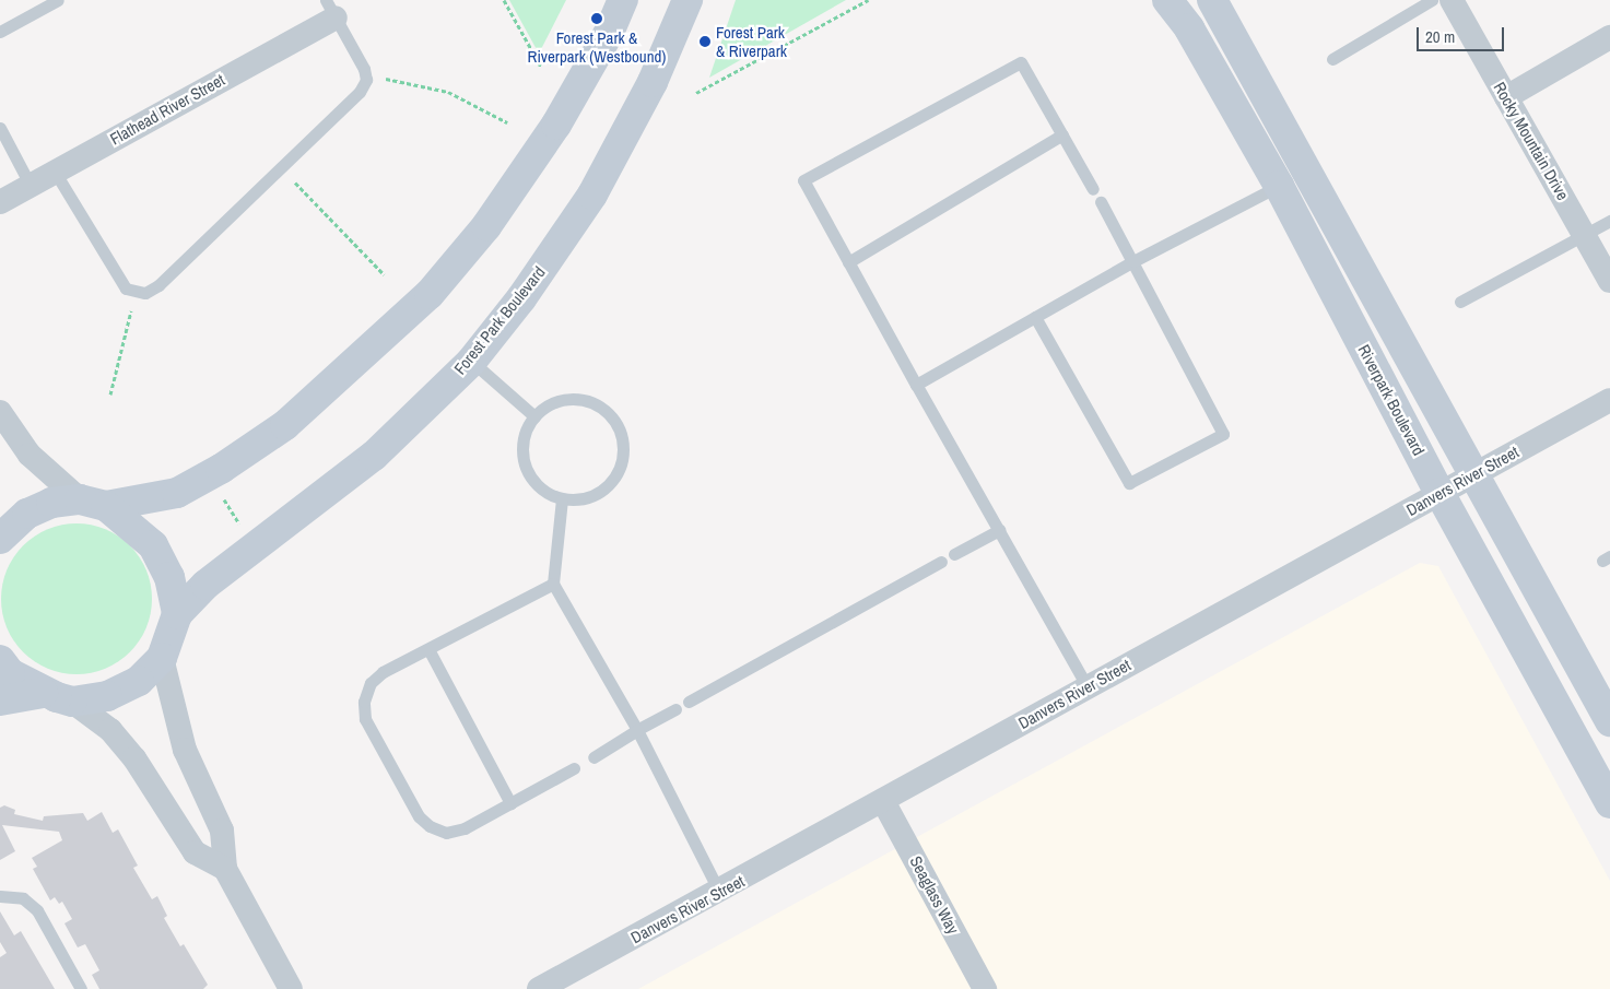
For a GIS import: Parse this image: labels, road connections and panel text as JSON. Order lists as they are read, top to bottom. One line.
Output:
{"streets":{"street":["Flathead River Street","Rocky Mountain Drive","Forest Park Boulevard","Riverpark Boulevard","Danvers River Street","Seaglass Way"]},"crossings":[["Riverpark Boulevard","Danvers River Street"],["Danvers River Street","Seaglass Way"]],"places":["Forest Park & Riverpark (Westbound)","Forest Park & Riverpark"],"scale_bar":"20 m"}
